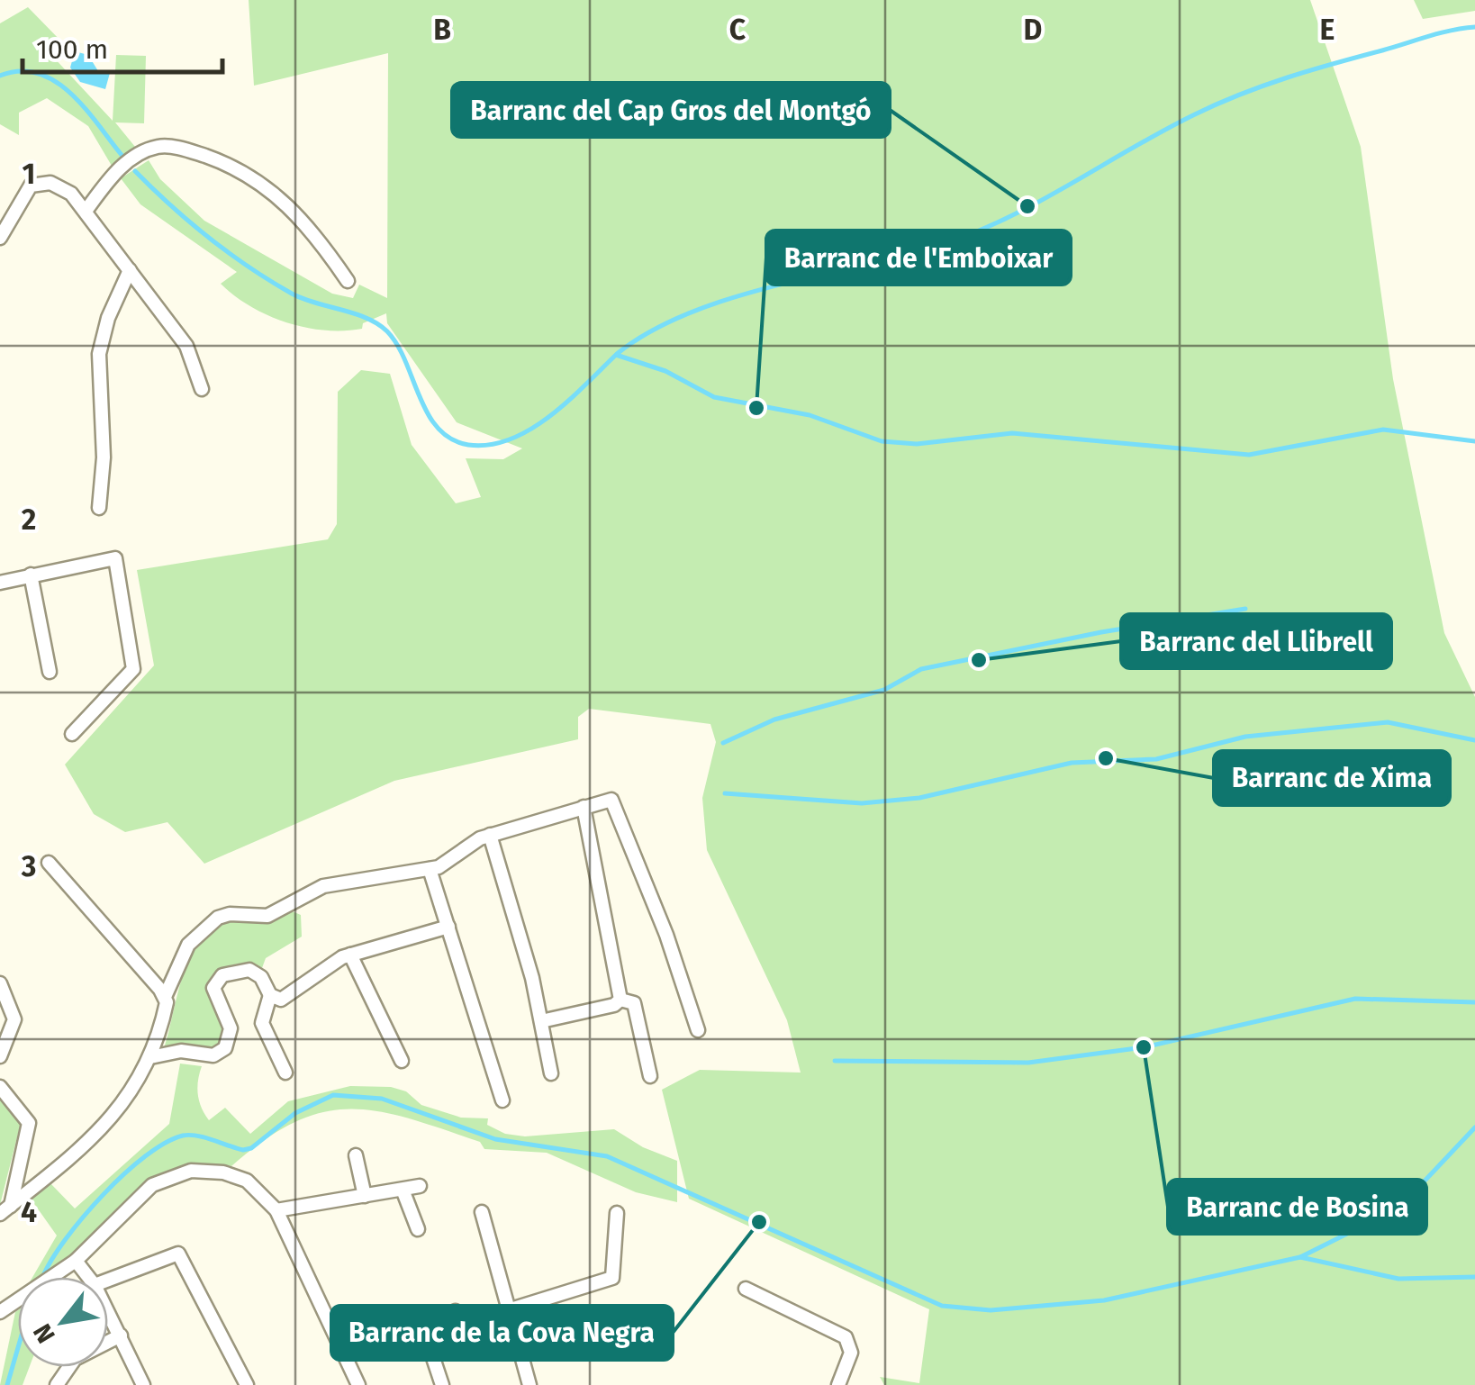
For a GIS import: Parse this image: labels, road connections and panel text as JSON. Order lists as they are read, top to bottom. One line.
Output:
{"places":["Barranc del Cap Gros del Montgó","Barranc de l'Emboixar","Barranc del Llibrell","Barranc de Xima","Barranc de Bosina","Barranc de la Cova Negra"],"scale_bar":"100 m","north":"bottom left","grid":{"columns":["B","C","D","E"],"rows":["1","2","3","4"]}}
